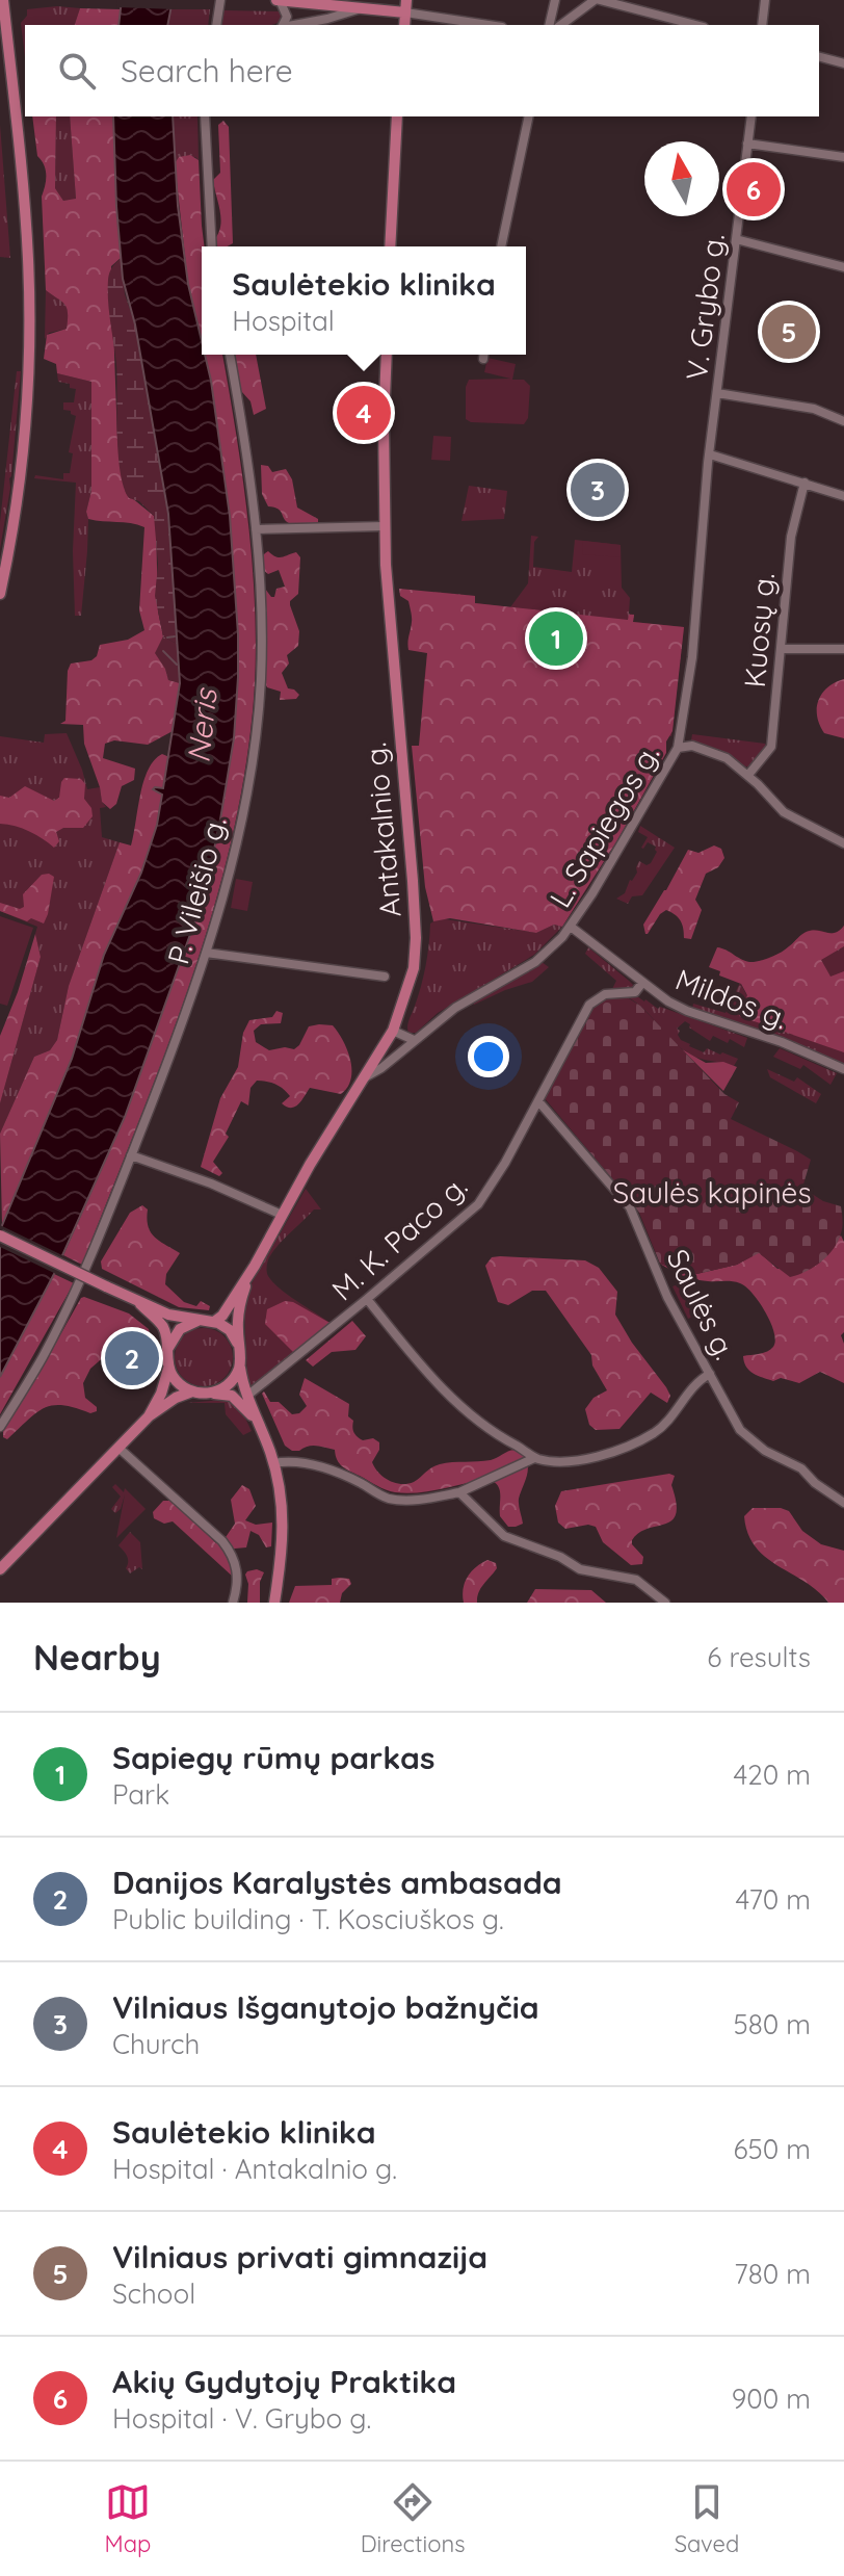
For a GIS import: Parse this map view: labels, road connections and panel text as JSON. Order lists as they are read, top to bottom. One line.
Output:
{"streets":{"main road":["Antakalnio g."],"street":["V. Grybo g.","Kuosų g.","L. Sapiegos g.","P. Vileišio g.","Mildos g.","M. K. Paco g.","Saulės g."]},"crossings":[["V. Grybo g.","L. Sapiegos g."],["L. Sapiegos g.","Antakalnio g."],["L. Sapiegos g.","Mildos g."],["Mildos g.","M. K. Paco g."],["M. K. Paco g.","Saulės g."]],"water":["Neris"],"parks":["Saulės kapinės"],"north":"top","page":{"search":"Search here","pins":["6","5","4","3","1","2"],"popup":["Saulėtekio klinika","Hospital"],"heading":["Nearby","6 results"],"list":[{"mark":"1","name":"Sapiegų rūmų parkas","note":"Park","value":"420 m"},{"mark":"2","name":"Danijos Karalystės ambasada","note":"Public building · T. Kosciuškos g.","value":"470 m"},{"mark":"3","name":"Vilniaus Išganytojo bažnyčia","note":"Church","value":"580 m"},{"mark":"4","name":"Saulėtekio klinika","note":"Hospital · Antakalnio g.","value":"650 m"},{"mark":"5","name":"Vilniaus privati gimnazija","note":"School","value":"780 m"},{"mark":"6","name":"Akių Gydytojų Praktika","note":"Hospital · V. Grybo g.","value":"900 m"}],"nav":["Map","Directions","Saved"]}}
